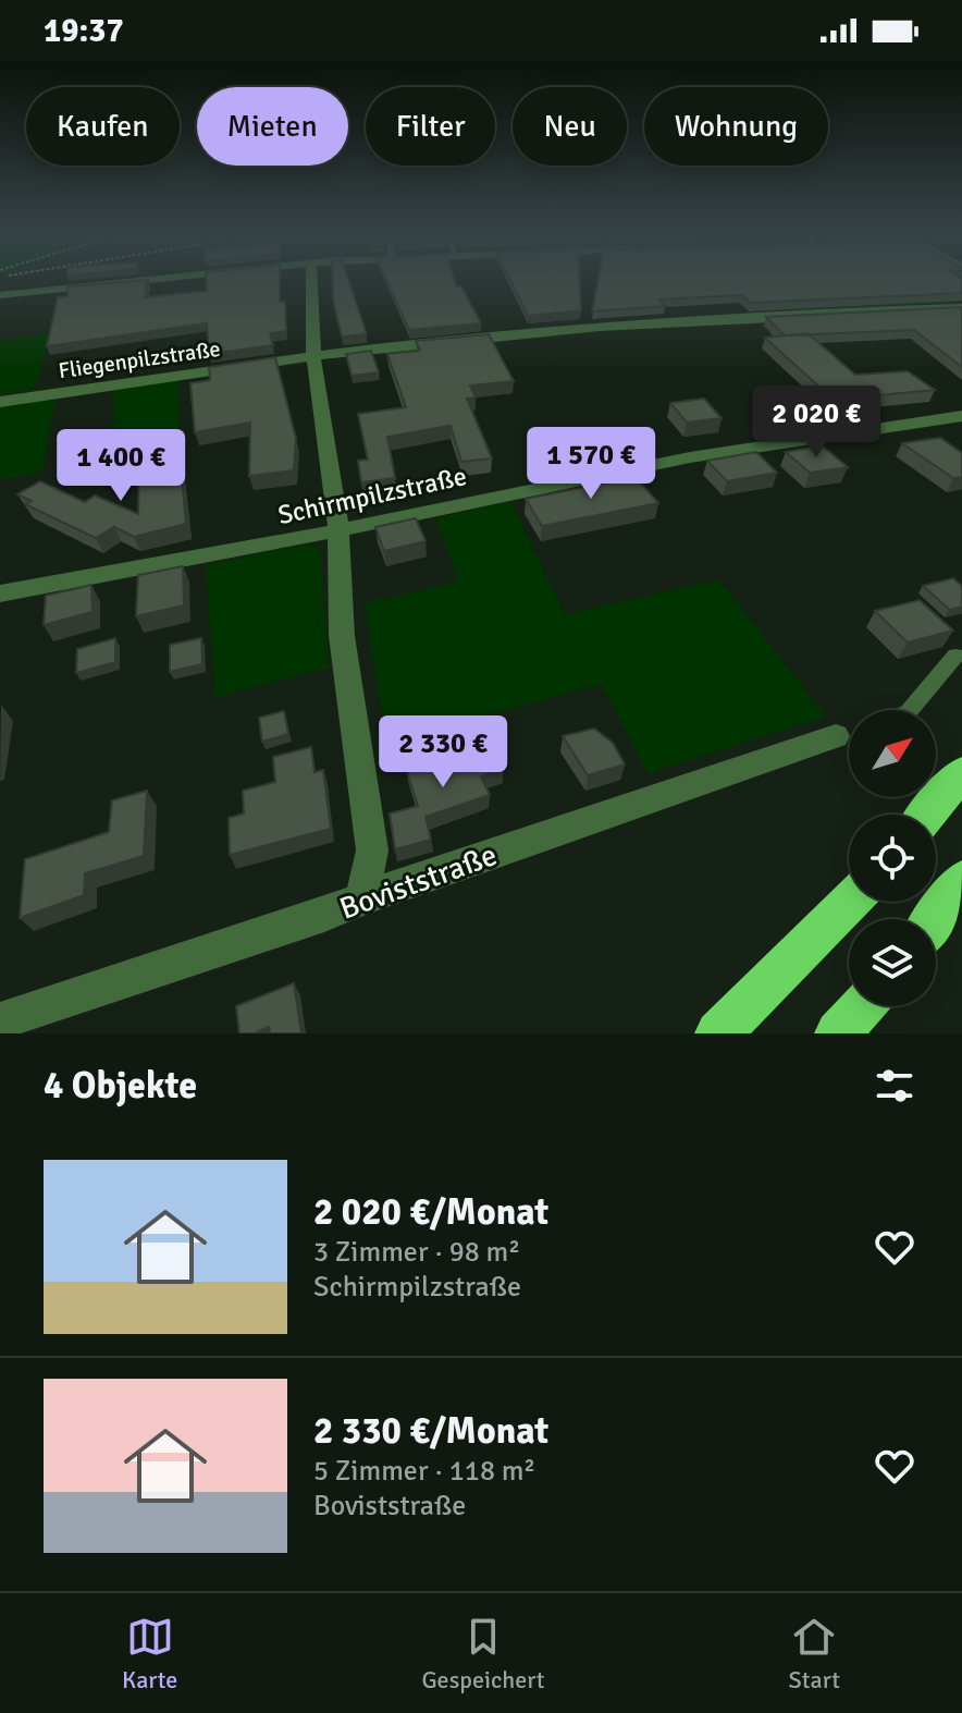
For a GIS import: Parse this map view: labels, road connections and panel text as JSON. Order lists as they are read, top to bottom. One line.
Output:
{"streets":{"street":["Fliegenpilzstraße","Schirmpilzstraße","Boviststraße"]},"north":"top right","page":{"status":"19:37","chip":["Kaufen","Mieten","Filter","Neu","Wohnung"],"price":["2 020 €","1 570 €","1 400 €","2 330 €"],"heading":"4 Objekte","list":[{"name":"2 020 €/Monat","note":"3 Zimmer · 98 m² · Schirmpilzstraße"},{"name":"2 330 €/Monat","note":"5 Zimmer · 118 m² · Boviststraße"}],"tabs":["Karte","Gespeichert","Start"]}}
